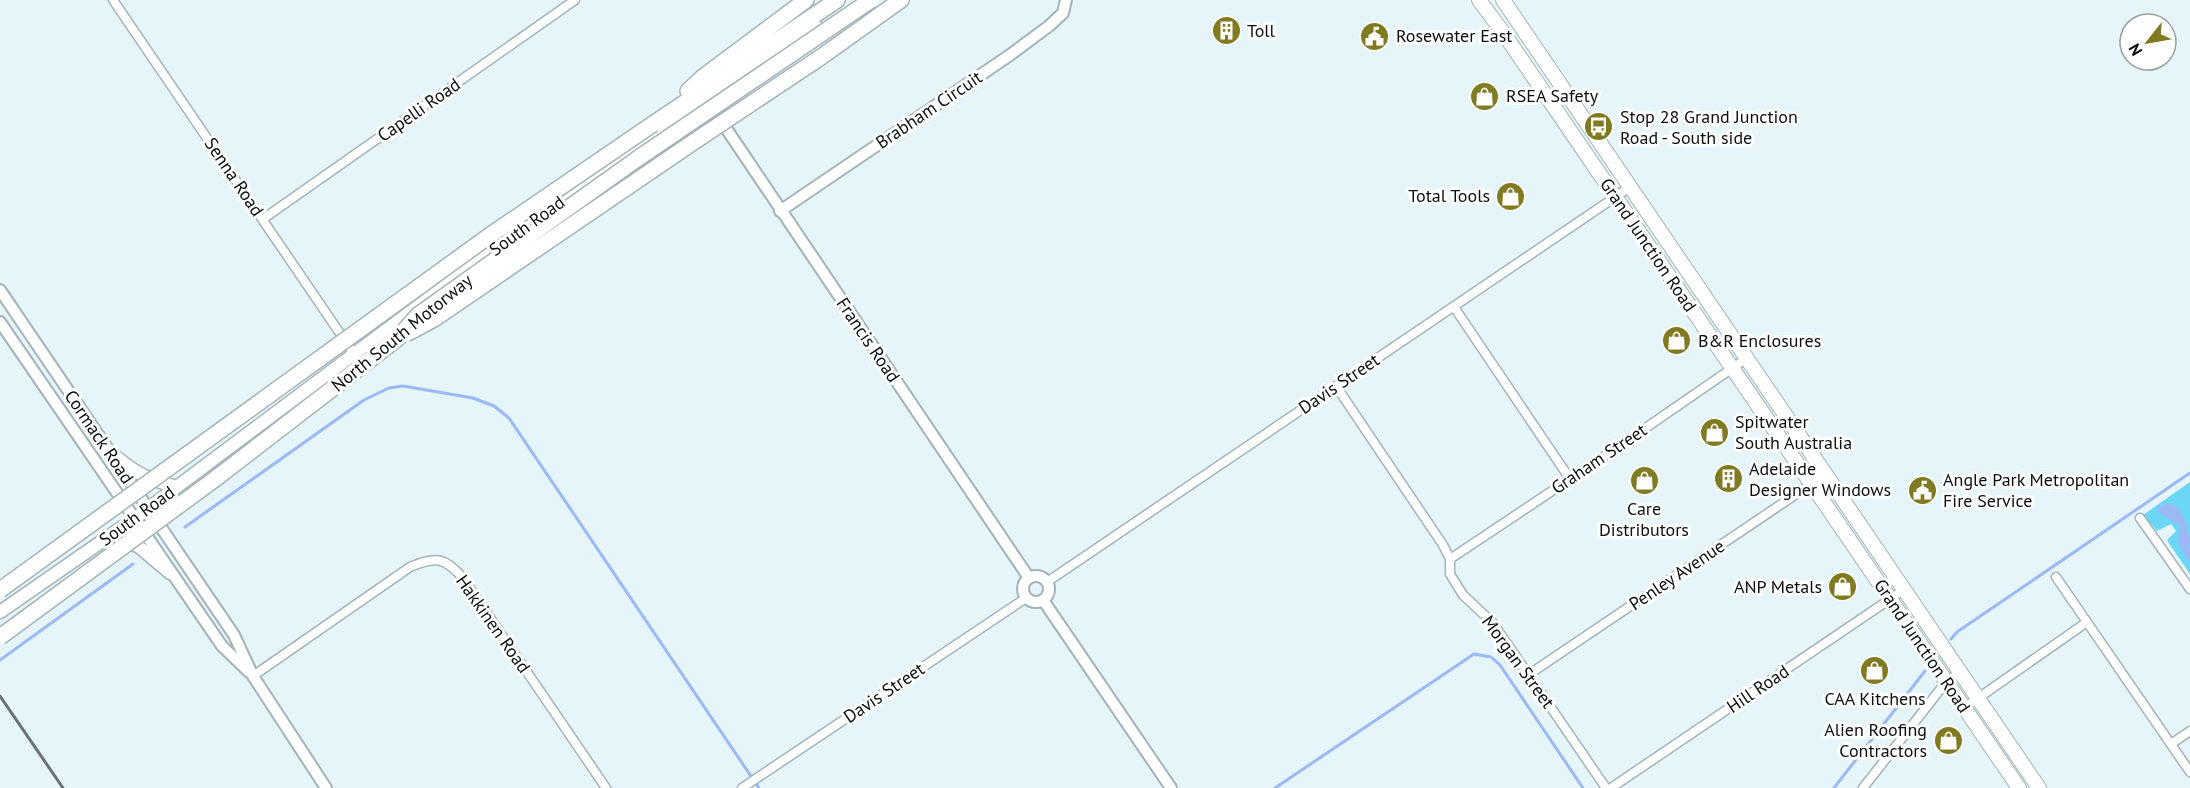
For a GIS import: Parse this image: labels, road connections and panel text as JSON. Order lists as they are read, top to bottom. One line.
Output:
{"streets":{"highway":["Grand Junction Road","North South Motorway"],"main road":["South Road"],"street":["Capelli Road","Brabham Circuit","Senna Road","Francis Road","Davis Street","Cormack Road","Graham Street","Penley Avenue","Hakkinen Road","Morgan Street","Hill Road"]},"crossings":[["Capelli Road","Senna Road"],["Brabham Circuit","Francis Road"],["Senna Road","South Road"],["South Road","Francis Road"],["South Road","Cormack Road"],["Grand Junction Road","Davis Street"],["Grand Junction Road","Graham Street"],["Grand Junction Road","Penley Avenue"],["Grand Junction Road","Hill Road"],["Francis Road","Davis Street"],["Davis Street","Morgan Street"],["Cormack Road","Hakkinen Road"],["Graham Street","Morgan Street"],["Penley Avenue","Morgan Street"]],"places":{"building":["Toll","Adelaide Designer Windows"],"public building":["Rosewater East","Angle Park Metropolitan Fire Service"],"shop":["RSEA Safety","Total Tools","B&R Enclosures","Spitwater South Australia","Care Distributors","ANP Metals","CAA Kitchens","Alien Roofing Contractors"],"bus stop":["Stop 28 Grand Junction Road - South side"]},"north":"bottom left"}
